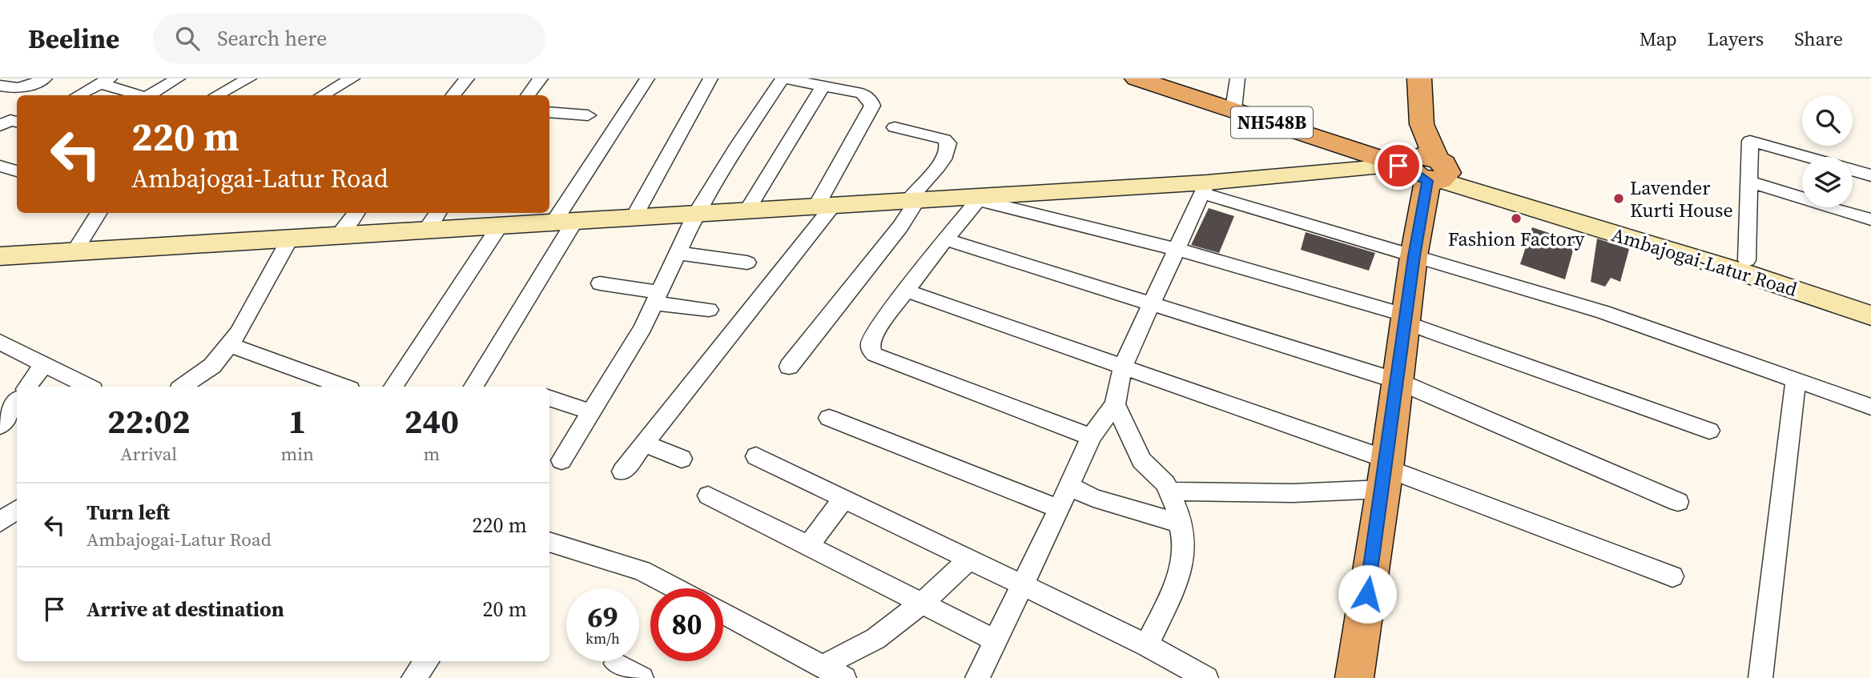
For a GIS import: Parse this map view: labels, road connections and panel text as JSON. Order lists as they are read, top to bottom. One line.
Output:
{"streets":{"highway":["NH548B","Ambajogai-Latur Road"]},"crossings":[["NH548B","Ambajogai-Latur Road"]],"places":["Lavender Kurti House","Fashion Factory"],"page":{"header":"Beeline","search":"Search here","nav":["Map","Layers","Share"],"turn":["220 m","Ambajogai-Latur Road"],"eta":["22:02","Arrival","1","min","240","m"],"list":[{"name":"Turn left","note":"Ambajogai-Latur Road","value":"220 m"},{"name":"Arrive at destination","value":"20 m"}],"speed":"69 km/h","limit":"80"}}
